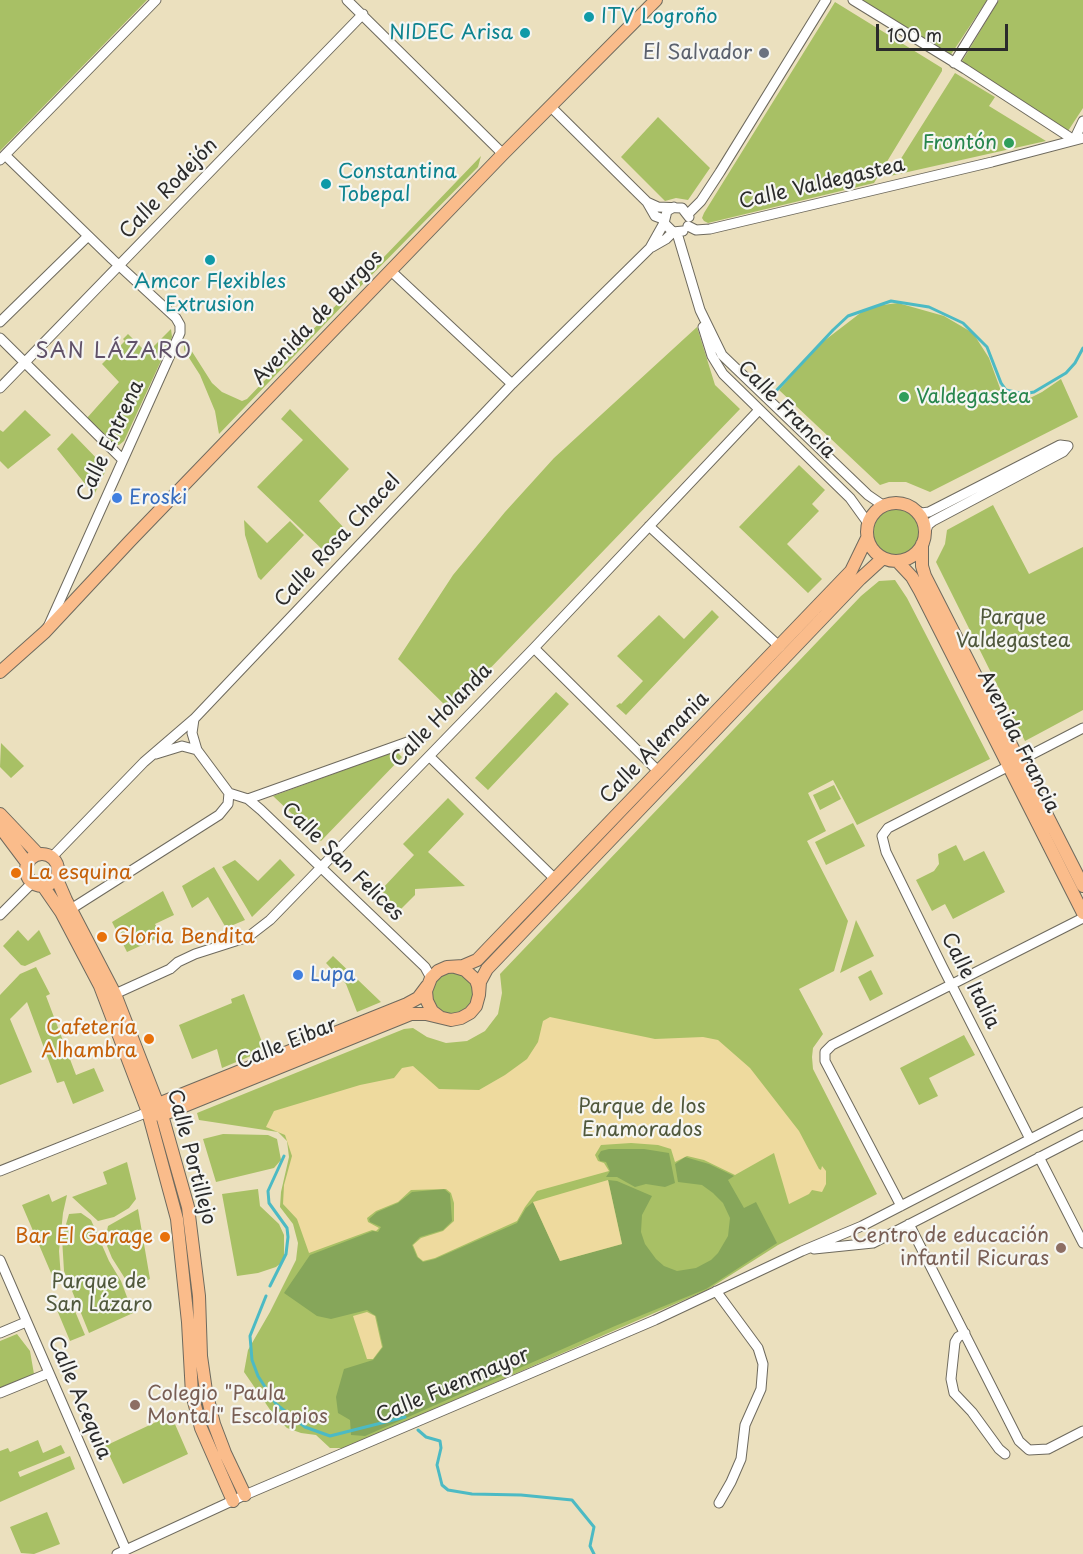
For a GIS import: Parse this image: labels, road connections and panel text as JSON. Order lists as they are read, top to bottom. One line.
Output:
{"streets":{"main road":["Avenida de Burgos","Avenida Francia","Calle Alemania","Calle Eibar","Calle Portillejo"],"street":["Calle Valdegastea","Calle Rodejón","Calle Francia","Calle Entrena","Calle Rosa Chacel","Calle Holanda","Calle San Felices","Calle Italia","Calle Fuenmayor","Calle Acequia"]},"crossings":[["Calle Valdegastea","Calle Francia"],["Calle Valdegastea","Calle Rosa Chacel"],["Calle Rodejón","Calle Entrena"],["Avenida de Burgos","Calle Entrena"],["Calle Francia","Calle Rosa Chacel"],["Calle Francia","Calle Holanda"],["Calle Francia","Avenida Francia"],["Calle Francia","Calle Alemania"],["Calle Rosa Chacel","Calle Portillejo"],["Calle Holanda","Calle San Felices"],["Calle Holanda","Calle Portillejo"],["Avenida Francia","Calle Alemania"],["Avenida Francia","Calle Italia"],["Calle Alemania","Calle San Felices"],["Calle Alemania","Calle Eibar"],["Calle San Felices","Calle Eibar"],["Calle Italia","Calle Fuenmayor"],["Calle Eibar","Calle Portillejo"],["Calle Portillejo","Calle Fuenmayor"],["Calle Fuenmayor","Calle Acequia"]],"districts":["SAN LÁZARO"],"parks":["Parque Valdegastea","Parque de los Enamorados","Parque de San Lázaro"],"places":["ITV Logroño","NIDEC Arisa","El Salvador","Frontón","Constantina Tobepal","Amcor Flexibles Extrusion","Valdegastea","Eroski","La esquina","Gloria Bendita","Lupa","Cafetería Alhambra","Bar El Garage","Centro de educación infantil Ricuras","Colegio \"Paula Montal\" Escolapios"],"scale_bar":"100 m"}
